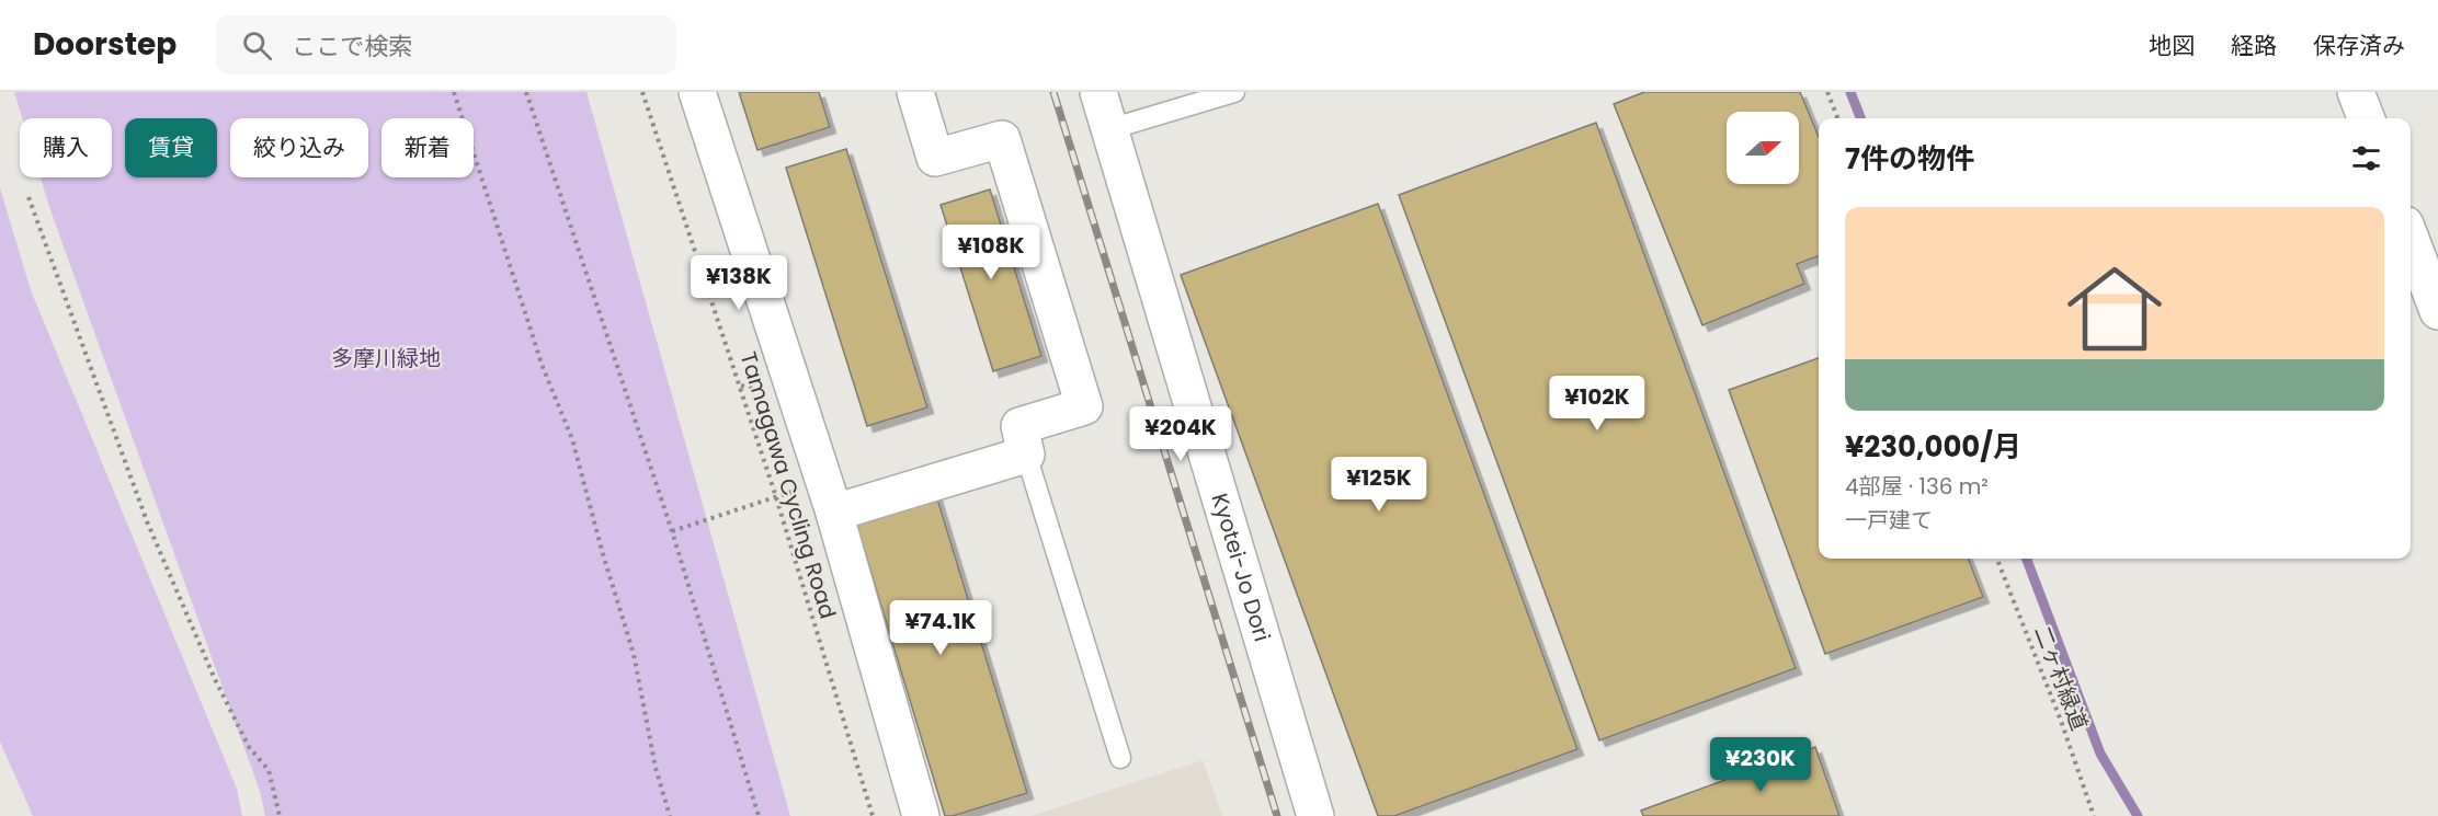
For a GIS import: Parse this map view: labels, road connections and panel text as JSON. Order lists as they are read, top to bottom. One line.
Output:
{"streets":{"street":["Kyotei-Jo Dori"],"path":["Tamagawa Cycling Road","二ヶ村緑道"]},"parks":["多摩川緑地"],"north":"right","page":{"header":"Doorstep","search":"ここで検索","nav":["地図","経路","保存済み"],"chip":["購入","賃貸","絞り込み","新着"],"heading":"7件の物件","list":[{"name":"¥230,000/月","note":"4部屋 · 136 m² · 一戸建て"}],"price":["¥108K","¥138K","¥102K","¥204K","¥125K","¥74.1K","¥230K"]}}
